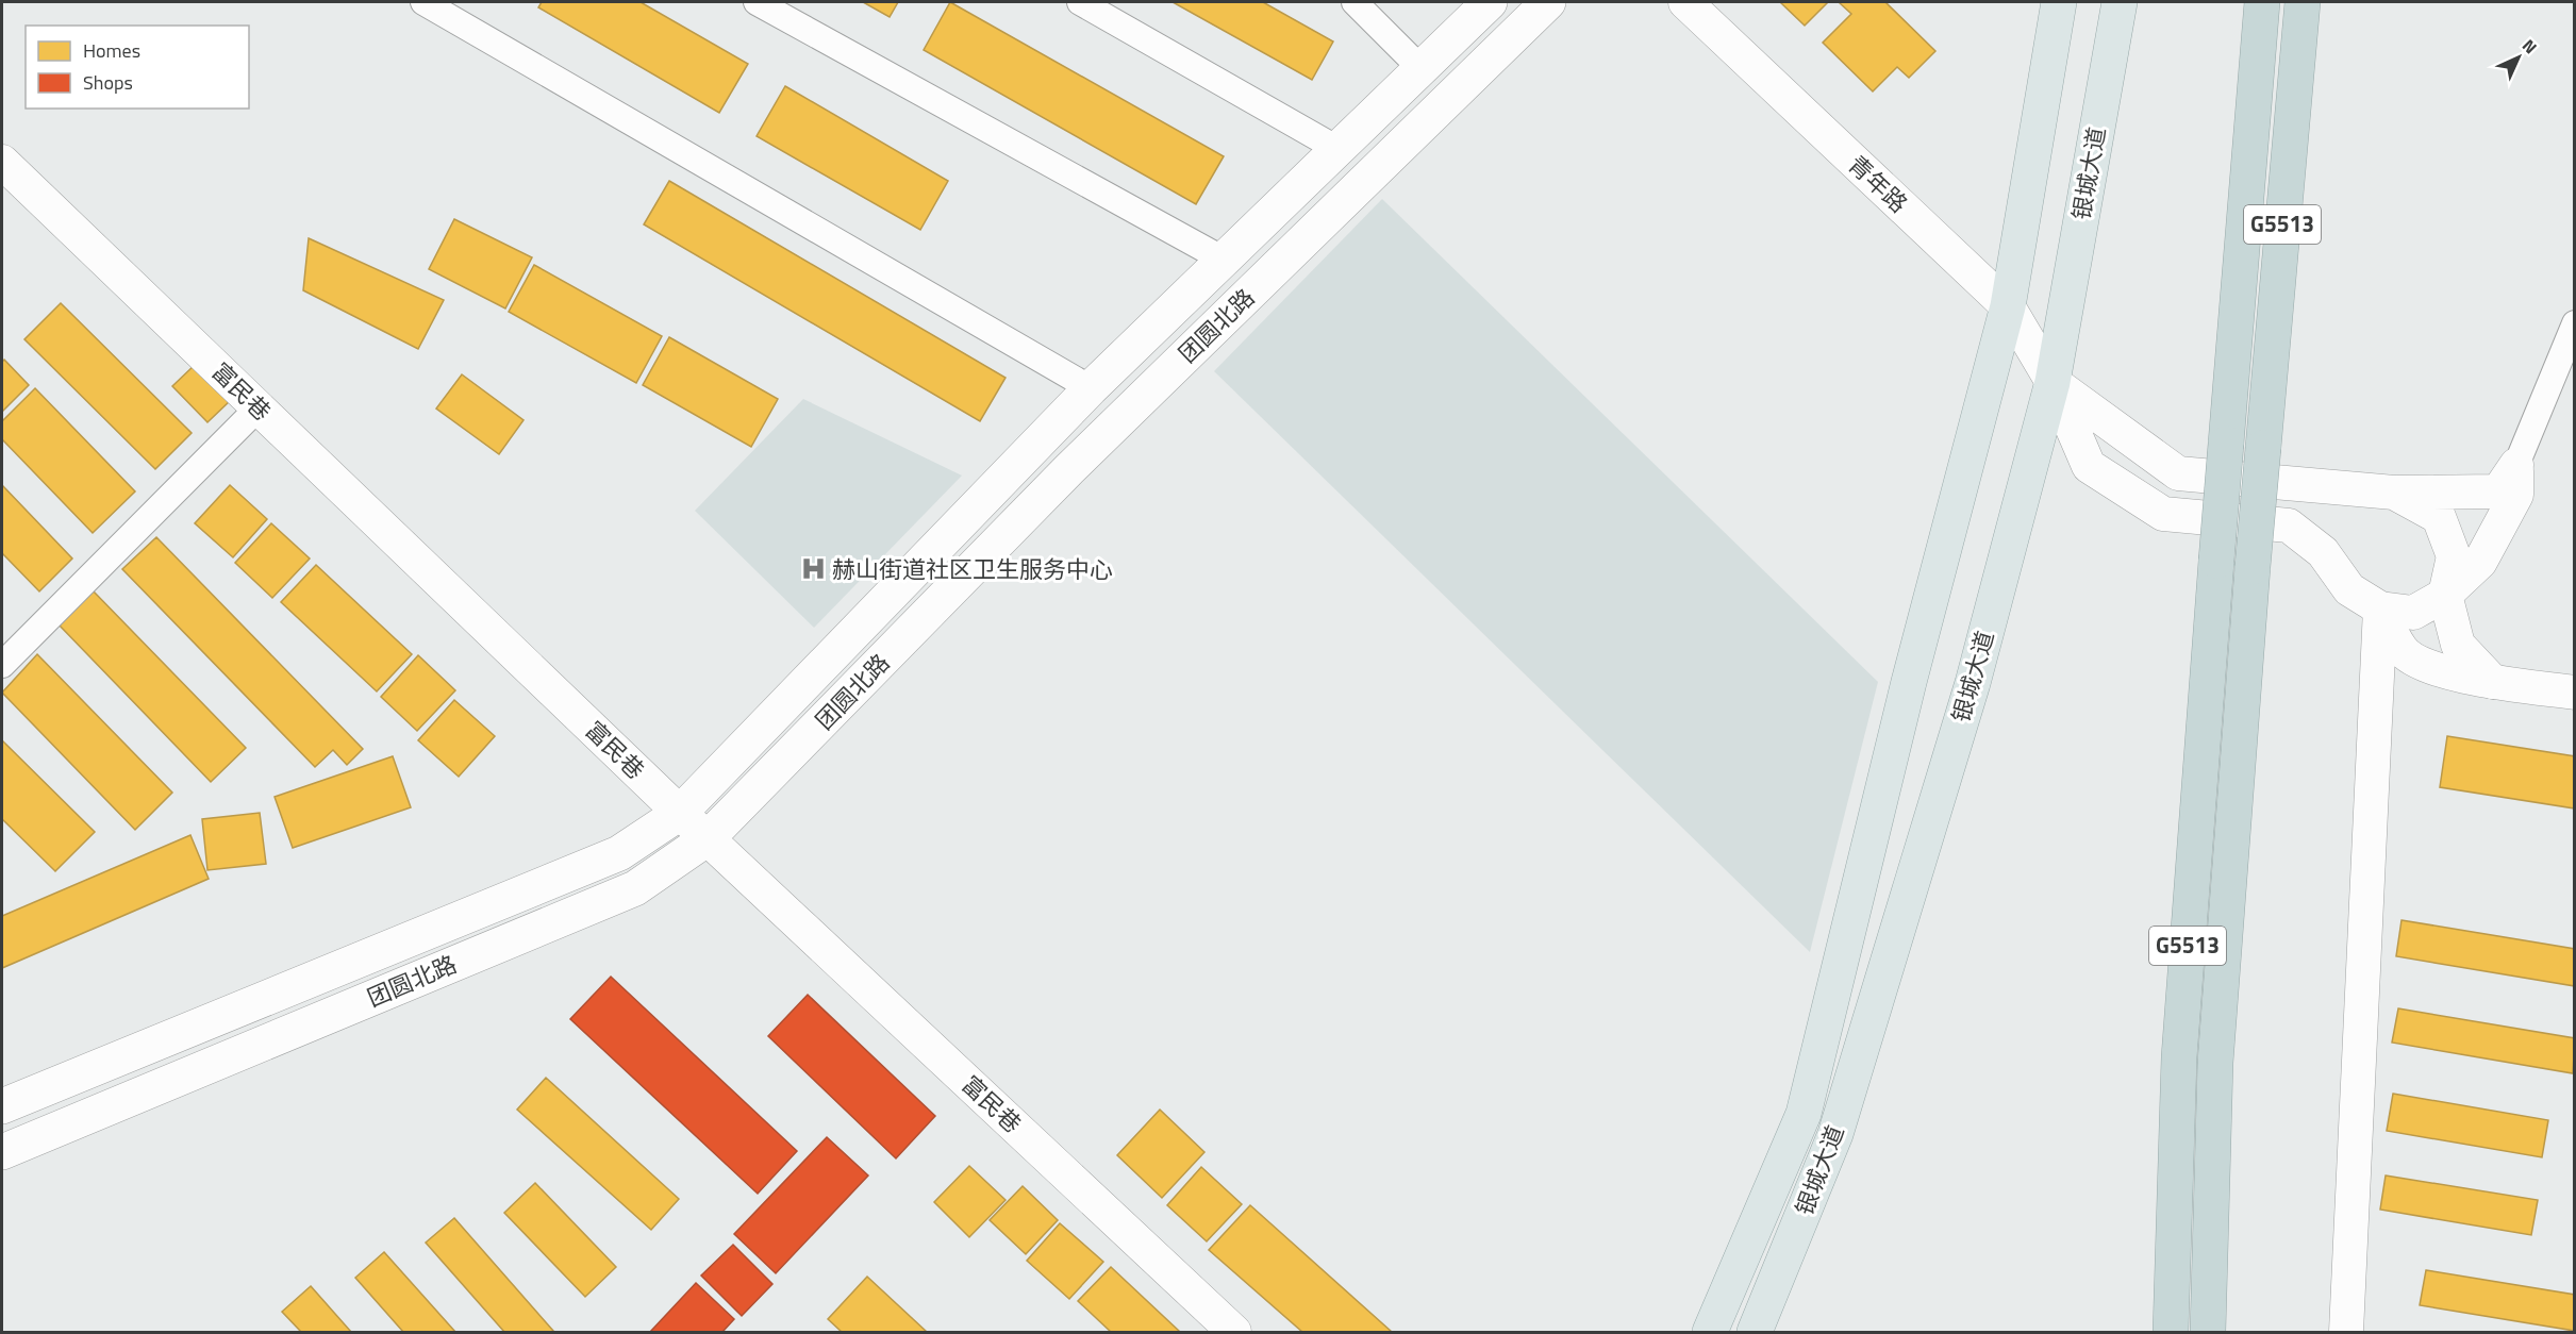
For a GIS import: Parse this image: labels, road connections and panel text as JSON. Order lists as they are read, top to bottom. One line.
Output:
{"streets":{"highway":["G5513"],"main road":["银城大道","团圆北路"],"street":["青年路","富民巷"]},"crossings":[["银城大道","青年路"],["团圆北路","富民巷"]],"places":{"hospital":["赫山街道社区卫生服务中心"]},"legend":["Homes","Shops"],"north":"top right"}
